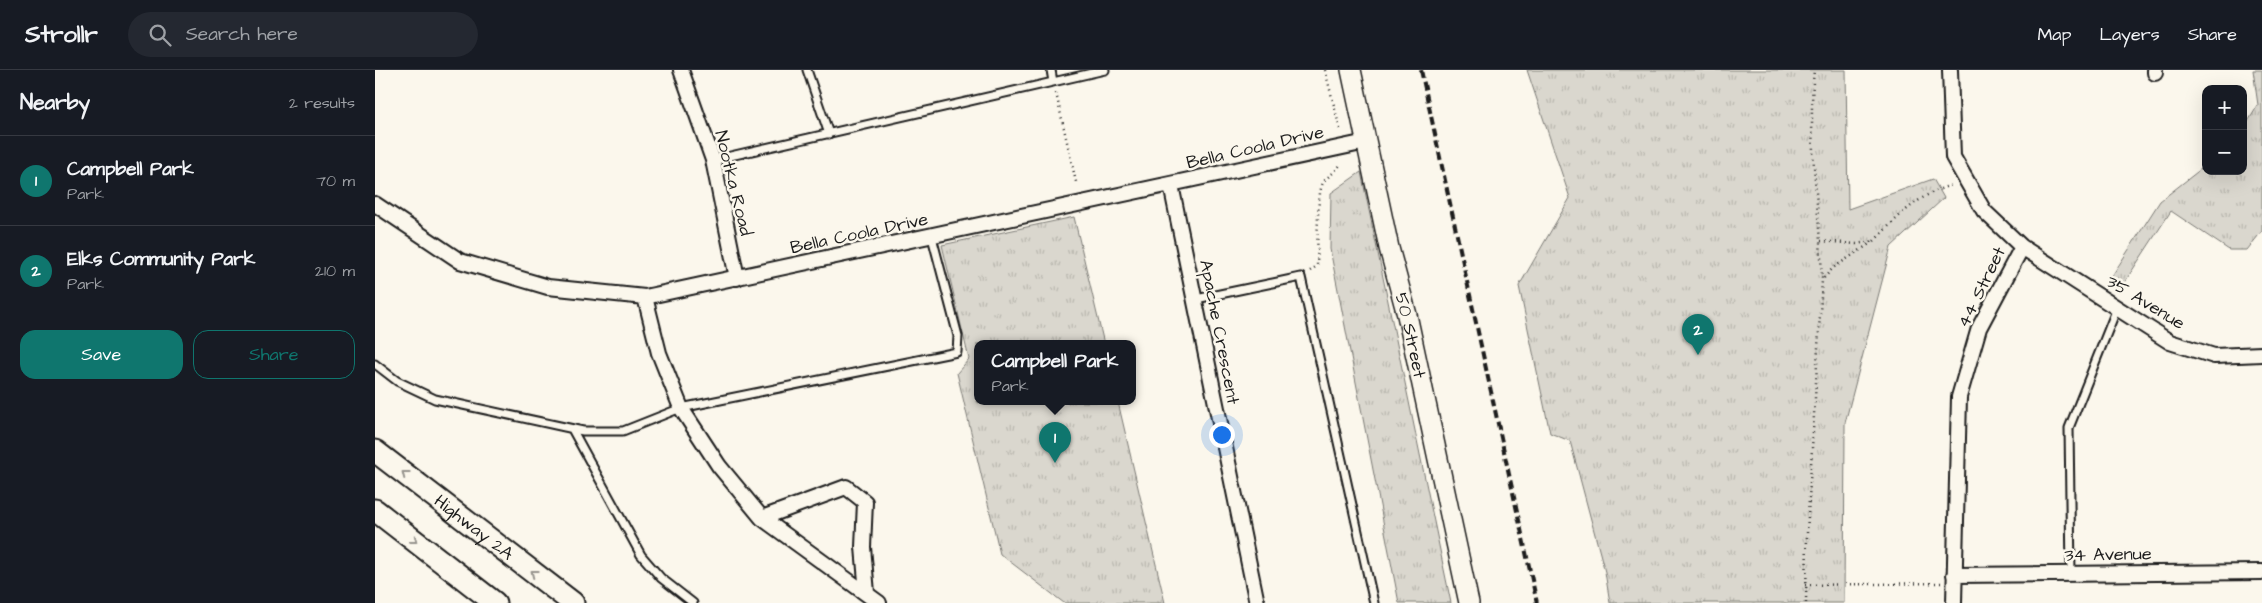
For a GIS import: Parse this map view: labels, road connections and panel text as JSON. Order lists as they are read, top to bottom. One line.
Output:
{"streets":{"main road":["50 Street","Highway 2A"],"street":["Bella Coola Drive","Nootka Road","44 Street","35 Avenue","Apache Crescent","34 Avenue"]},"crossings":[["Bella Coola Drive","Nootka Road"],["Bella Coola Drive","Apache Crescent"],["Bella Coola Drive","50 Street"],["44 Street","35 Avenue"],["44 Street","34 Avenue"]],"page":{"header":"Strollr","search":"Search here","nav":["Map","Layers","Share"],"heading":["Nearby","2 results"],"map_buttons":["+","−"],"list":[{"mark":"1","name":"Campbell Park","note":"Park","value":"70 m"},{"mark":"2","name":"Elks Community Park","note":"Park","value":"210 m"}],"pins":["2","1"],"buttons":["Save","Share"],"popup":["Campbell Park","Park"]}}
